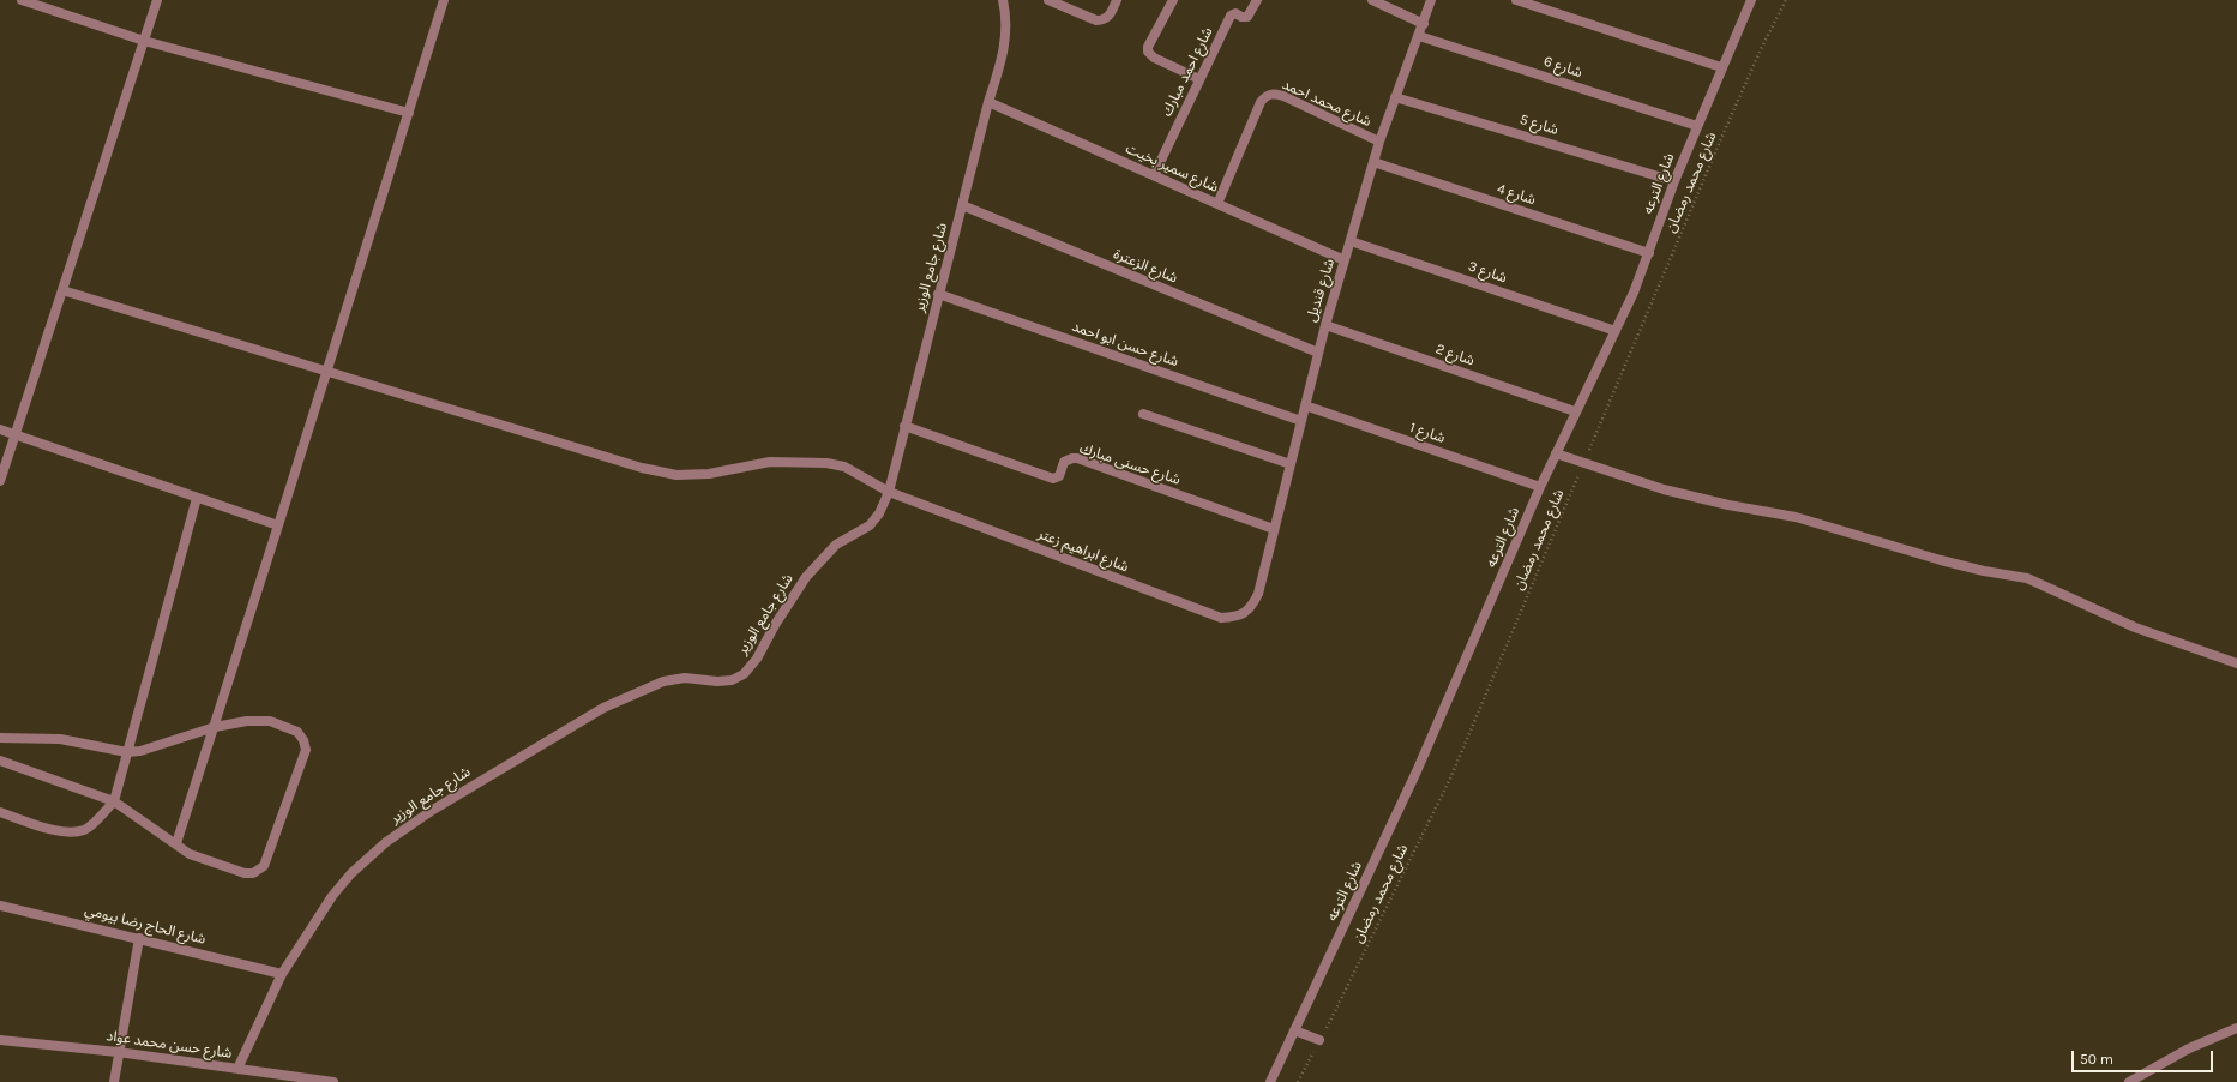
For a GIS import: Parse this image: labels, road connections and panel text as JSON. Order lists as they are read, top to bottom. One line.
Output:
{"streets":{"street":["شارع 6","شارع احمد مبارك","شارع محمد احمد","شارع 5","شارع سمير بخيت","شارع الترعه","شارع 4","شارع الزعترة","شارع جامع الوزير","شارع 3","شارع قنديل","شارع حسن ابو احمد","شارع 2","شارع 1","شارع حسنى مبارك","شارع ابراهيم زعتر","شارع الحاج رضا بيومي","شارع حسن محمد عواد"],"path":["شارع محمد رمضان"]},"crossings":[["شارع 6","شارع الترعه"],["شارع 6","شارع قنديل"],["شارع احمد مبارك","شارع سمير بخيت"],["شارع محمد احمد","شارع سمير بخيت"],["شارع محمد احمد","شارع قنديل"],["شارع 5","شارع الترعه"],["شارع 5","شارع قنديل"],["شارع سمير بخيت","شارع جامع الوزير"],["شارع سمير بخيت","شارع قنديل"],["شارع الترعه","شارع 4"],["شارع الترعه","شارع 3"],["شارع الترعه","شارع 2"],["شارع الترعه","شارع 1"],["شارع 4","شارع قنديل"],["شارع الزعترة","شارع جامع الوزير"],["شارع الزعترة","شارع قنديل"],["شارع جامع الوزير","شارع حسن ابو احمد"],["شارع جامع الوزير","شارع حسنى مبارك"],["شارع جامع الوزير","شارع ابراهيم زعتر"],["شارع جامع الوزير","شارع الحاج رضا بيومي"],["شارع جامع الوزير","شارع حسن محمد عواد"],["شارع 3","شارع قنديل"],["شارع قنديل","شارع حسن ابو احمد"],["شارع قنديل","شارع 2"],["شارع قنديل","شارع 1"],["شارع قنديل","شارع حسنى مبارك"],["شارع قنديل","شارع ابراهيم زعتر"]],"scale_bar":"50 m"}
